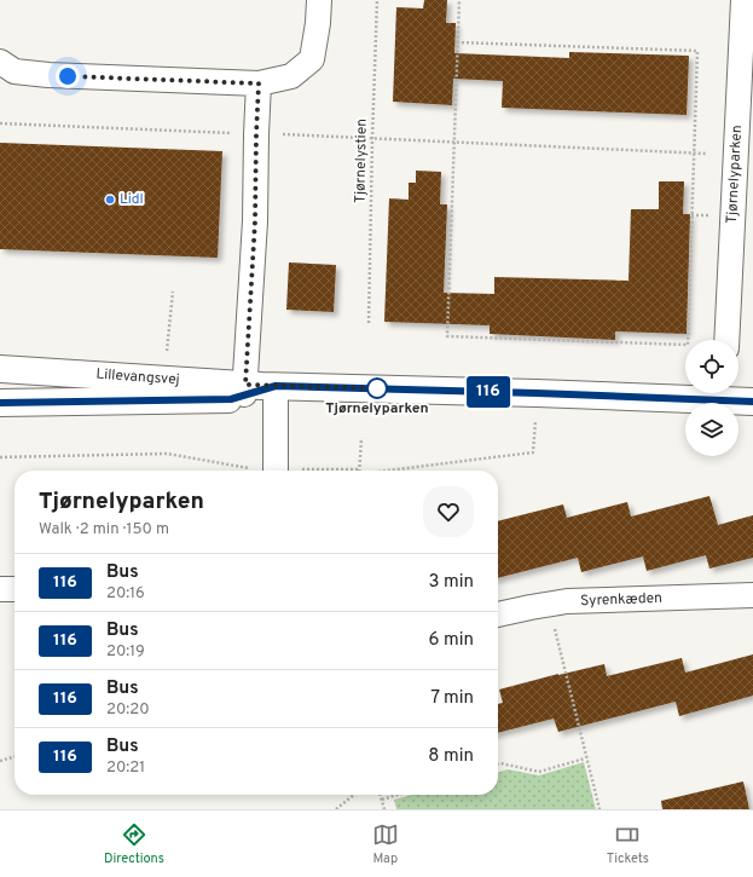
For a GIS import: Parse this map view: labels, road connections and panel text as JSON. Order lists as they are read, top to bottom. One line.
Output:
{"streets":{"street":["Tjørnelyparken","Lillevangsvej","Syrenkæden"],"path":["Tjørnelystien"]},"places":["Lidl","Tjørnelyparken"],"lines":["bus line 116"],"page":{"on_map":"116","heading":["Tjørnelyparken","Walk · 2 min · 150 m"],"list":[{"mark":"116","name":"Bus","note":"20:16","value":"3 min"},{"mark":"116","name":"Bus","note":"20:19","value":"6 min"},{"mark":"116","name":"Bus","note":"20:20","value":"7 min"},{"mark":"116","name":"Bus","note":"20:21","value":"8 min"}],"tabs":["Directions","Map","Tickets"]}}
